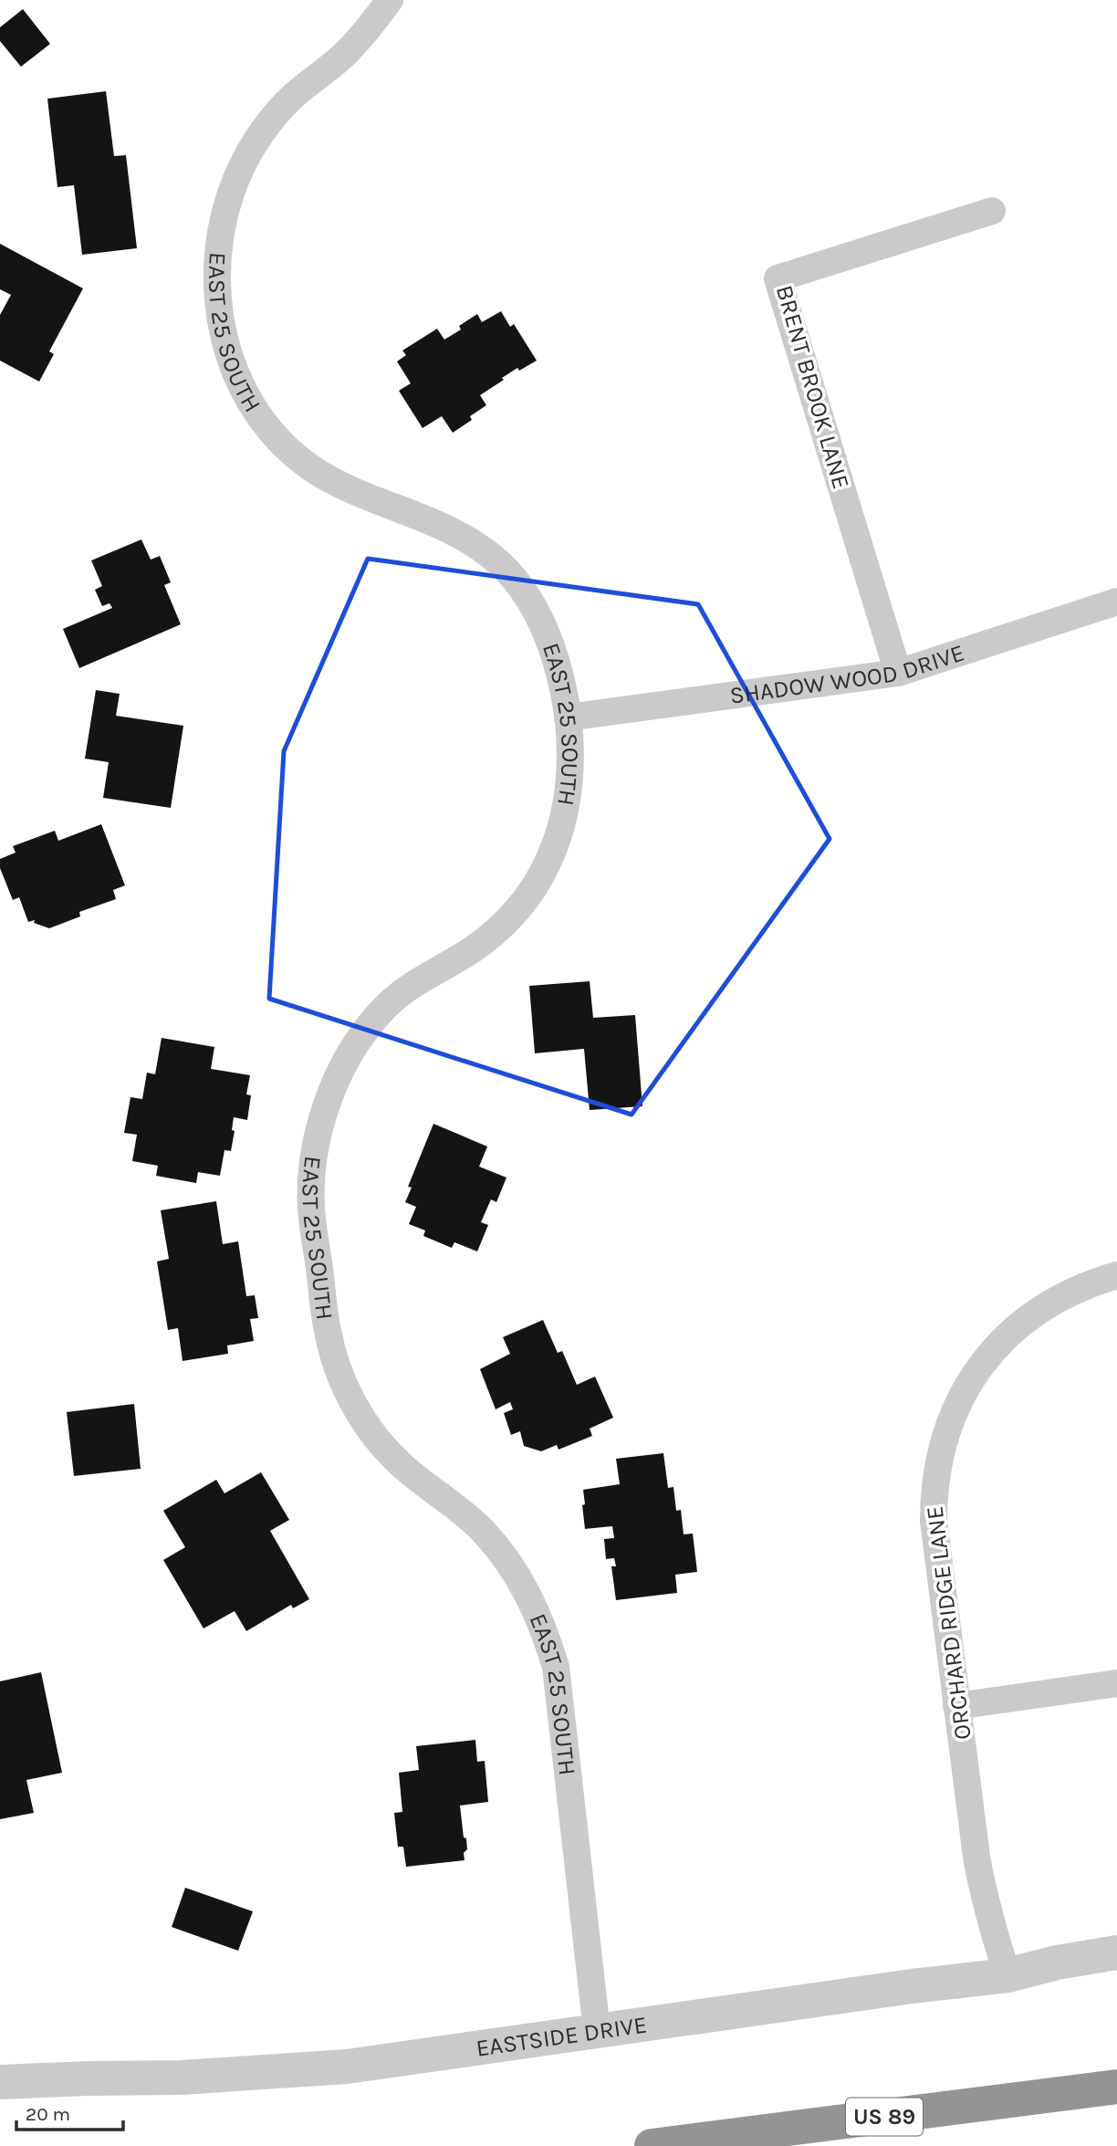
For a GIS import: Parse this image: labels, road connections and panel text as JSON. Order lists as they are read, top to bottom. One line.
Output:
{"streets":{"highway":["US 89"],"street":["EAST 25 SOUTH","BRENT BROOK LANE","SHADOW WOOD DRIVE","ORCHARD RIDGE LANE","EASTSIDE DRIVE"]},"crossings":[["EAST 25 SOUTH","SHADOW WOOD DRIVE"],["EAST 25 SOUTH","EASTSIDE DRIVE"],["BRENT BROOK LANE","SHADOW WOOD DRIVE"],["ORCHARD RIDGE LANE","EASTSIDE DRIVE"]],"scale_bar":"20 m"}
